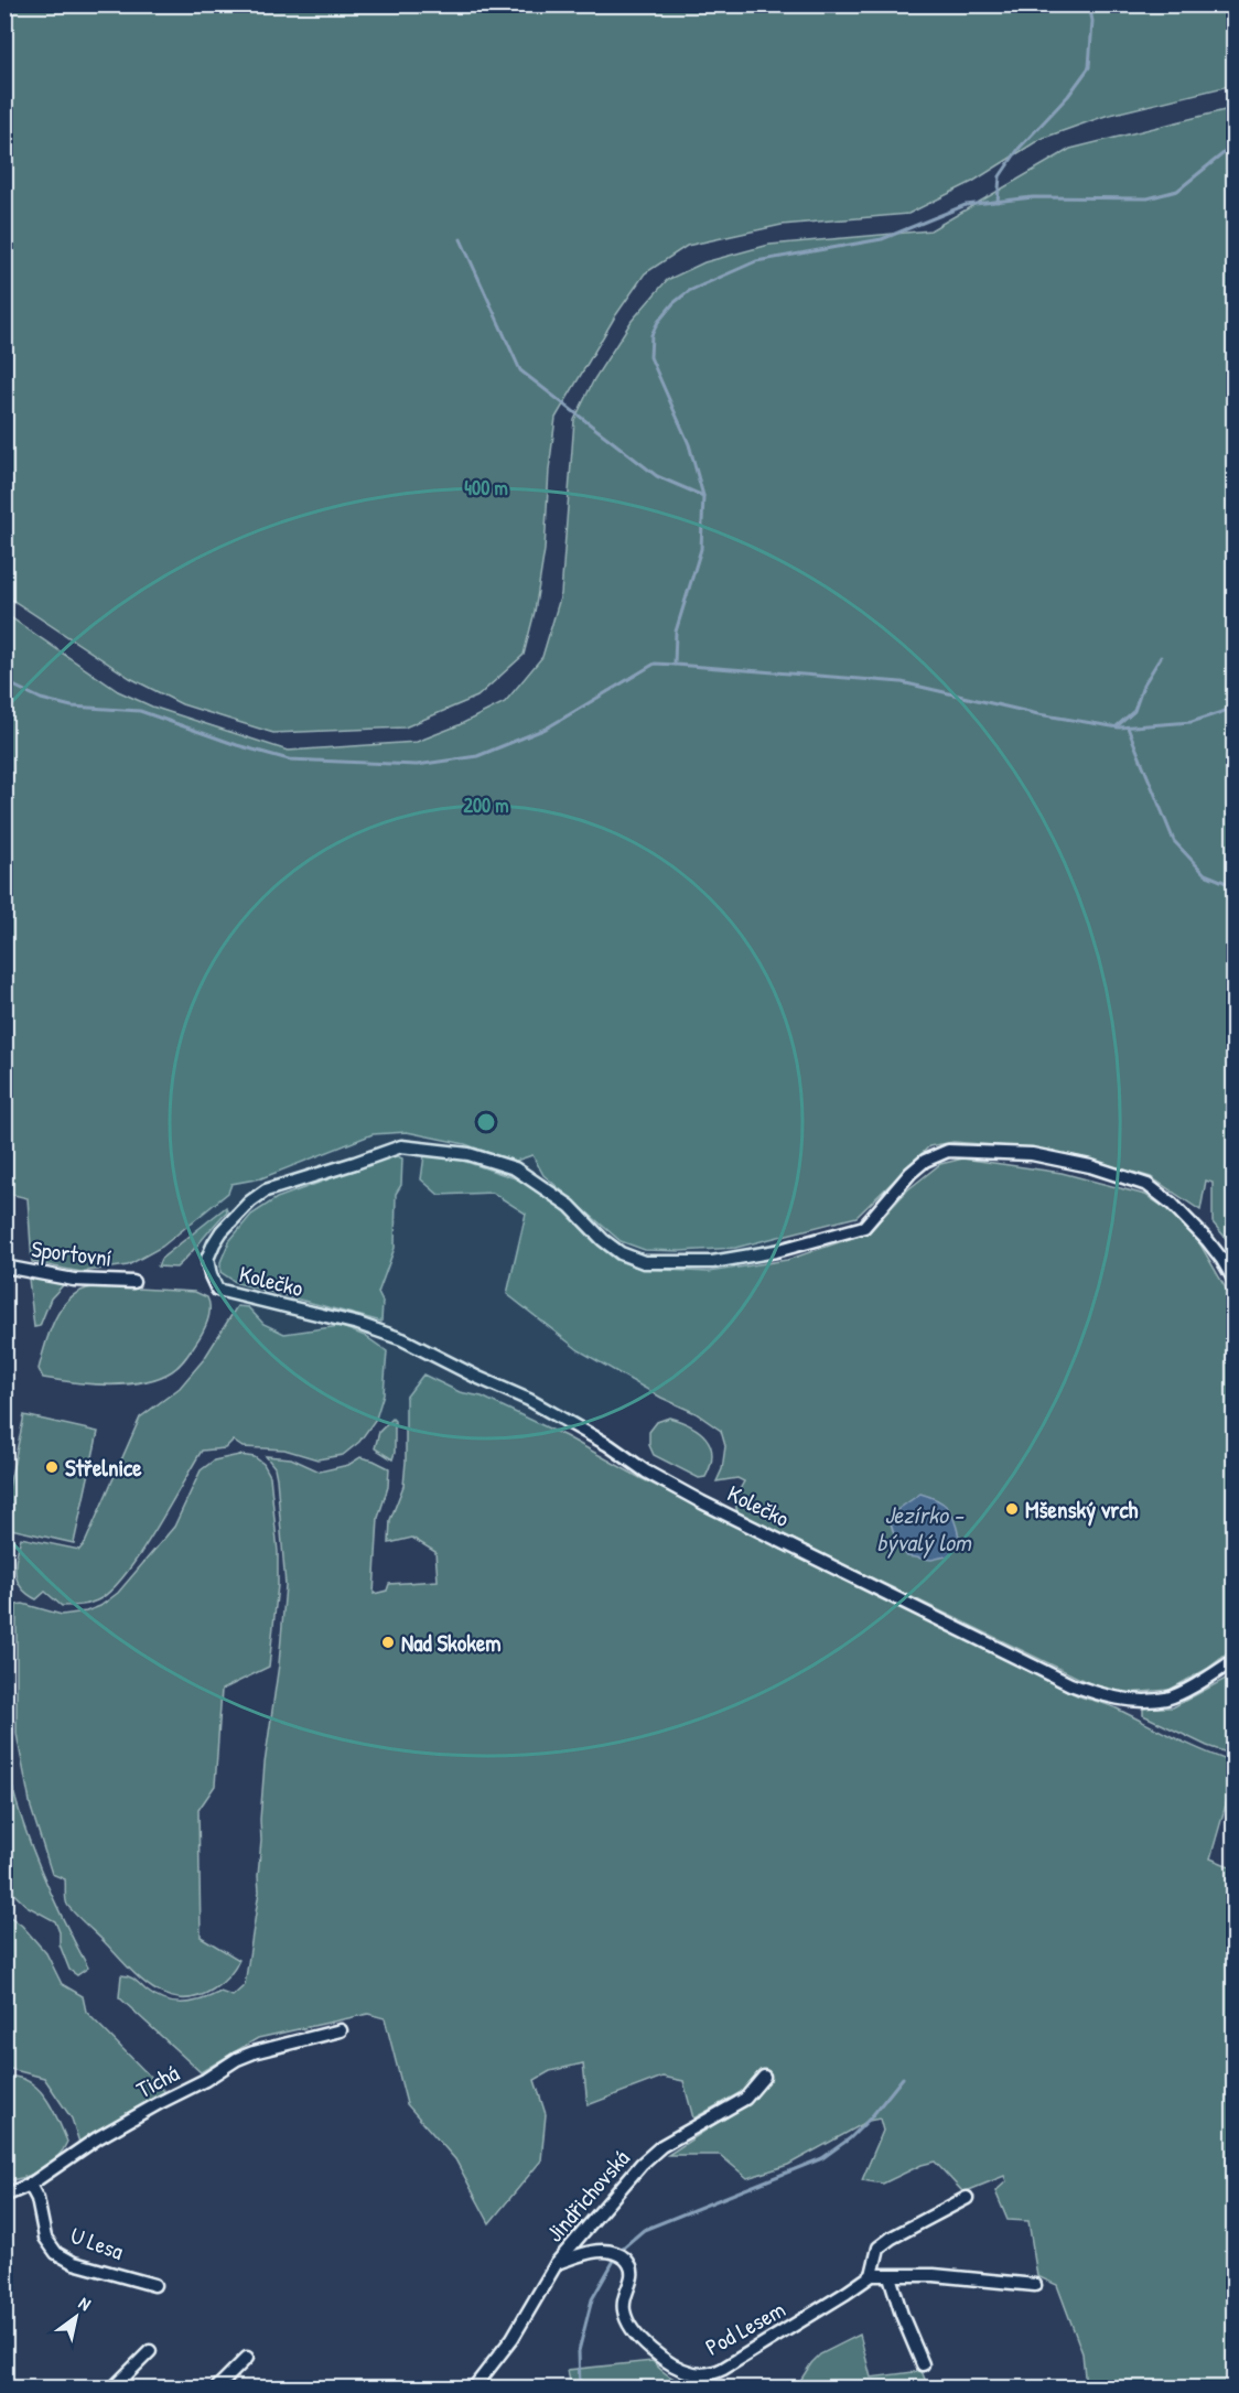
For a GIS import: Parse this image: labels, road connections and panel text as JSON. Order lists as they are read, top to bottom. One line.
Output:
{"streets":{"street":["Sportovní","Kolečko","Tichá","Jindřichovská","U Lesa","Pod Lesem"]},"crossings":[["Tichá","U Lesa"],["Jindřichovská","Pod Lesem"]],"water":["Jezírko - bývalý lom"],"places":["Střelnice","Mšenský vrch","Nad Skokem"],"north":"top right","rings":["400 m","200 m"]}
